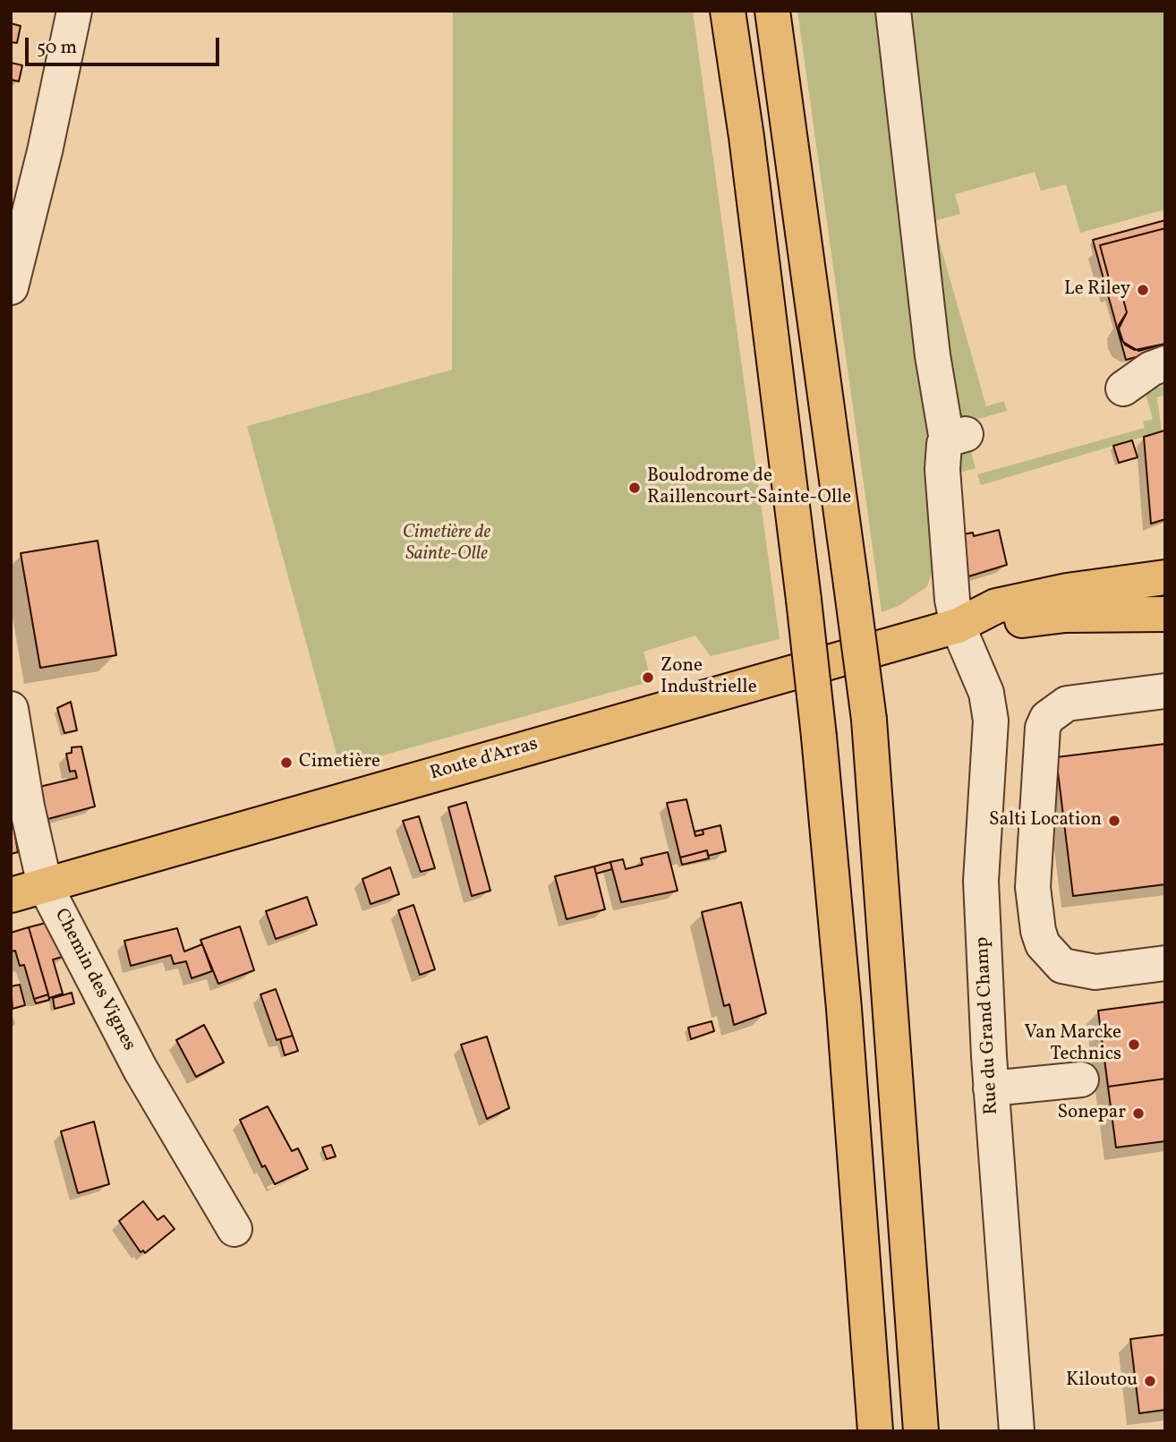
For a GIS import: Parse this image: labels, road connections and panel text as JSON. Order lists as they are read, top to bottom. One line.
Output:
{"streets":{"main road":["Route d'Arras"],"street":["Chemin des Vignes","Rue du Grand Champ"]},"crossings":[["Route d'Arras","Chemin des Vignes"],["Route d'Arras","Rue du Grand Champ"]],"parks":["Cimetière de Sainte-Olle"],"places":["Le Riley","Boulodrome de Raillencourt-Sainte-Olle","Zone Industrielle","Cimetière","Salti Location","Van Marcke Technics","Sonepar","Kiloutou"],"scale_bar":"50 m"}
